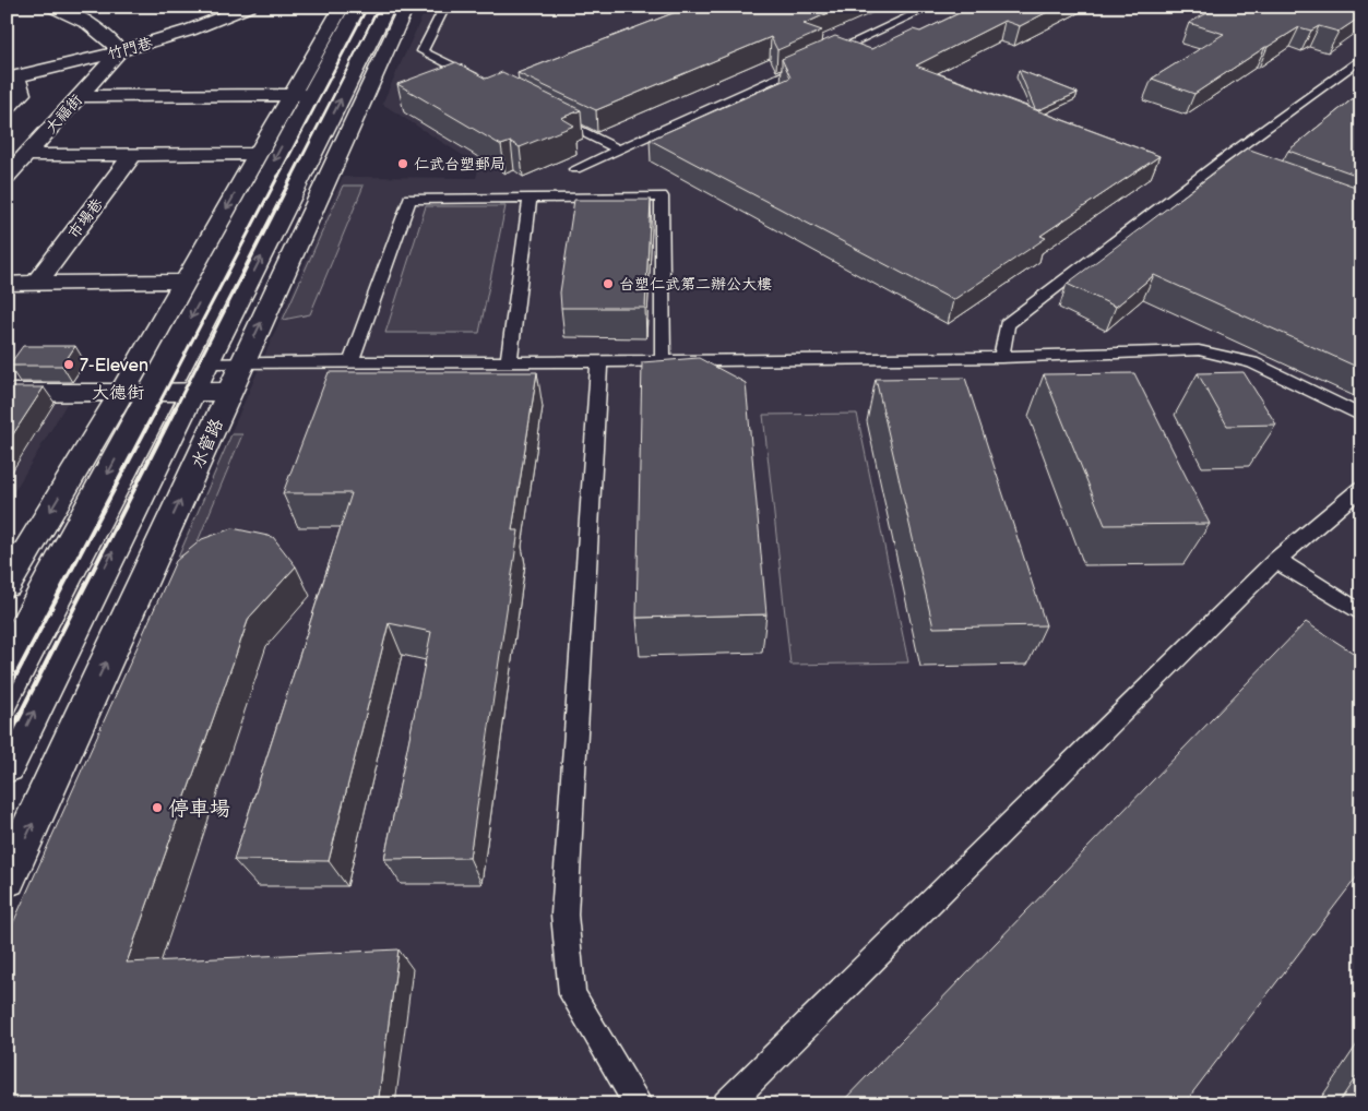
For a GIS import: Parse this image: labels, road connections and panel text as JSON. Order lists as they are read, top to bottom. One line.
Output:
{"streets":{"street":["竹門巷","大福街","市場巷","大德街","水管路"]},"crossings":[["竹門巷","大福街"],["大德街","水管路"]],"places":["仁武台塑郵局","台塑仁武第二辦公大樓","7-Eleven","停車場"]}
